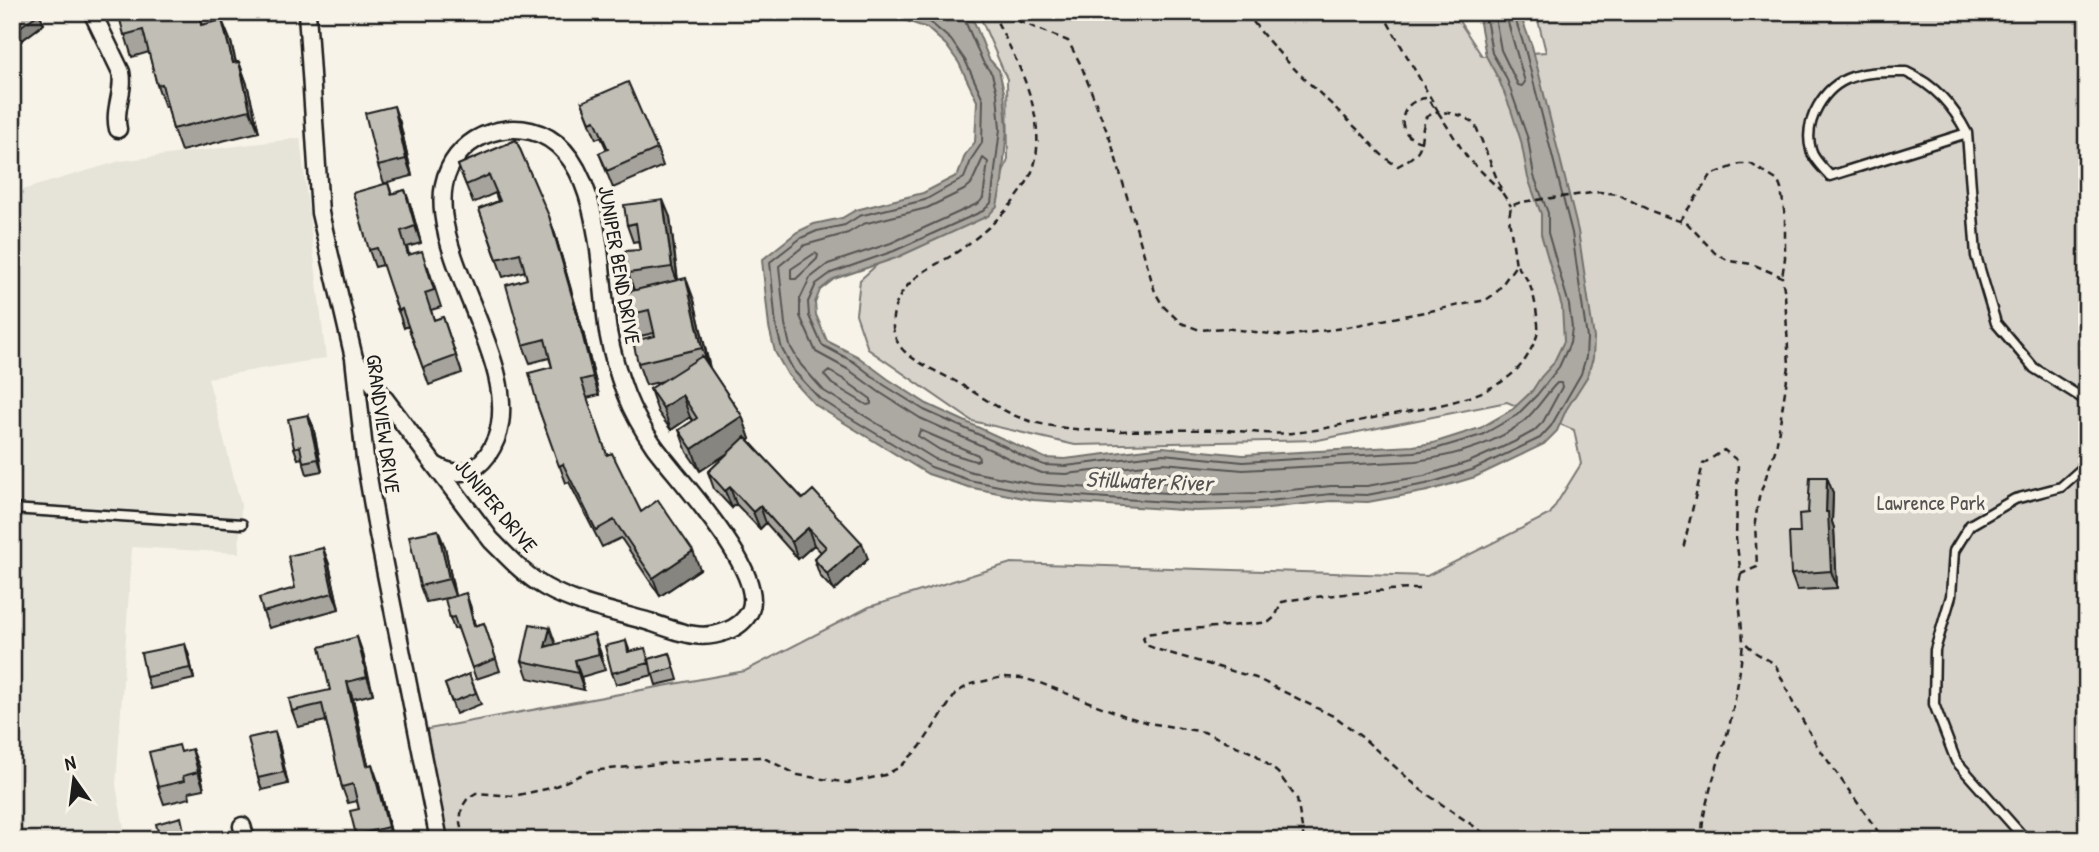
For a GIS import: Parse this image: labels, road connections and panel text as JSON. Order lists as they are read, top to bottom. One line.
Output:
{"streets":{"street":["JUNIPER BEND DRIVE","GRANDVIEW DRIVE","JUNIPER DRIVE"]},"crossings":[["JUNIPER BEND DRIVE","JUNIPER DRIVE"],["GRANDVIEW DRIVE","JUNIPER DRIVE"]],"water":["Stillwater River"],"parks":["Lawrence Park"],"north":"top"}
